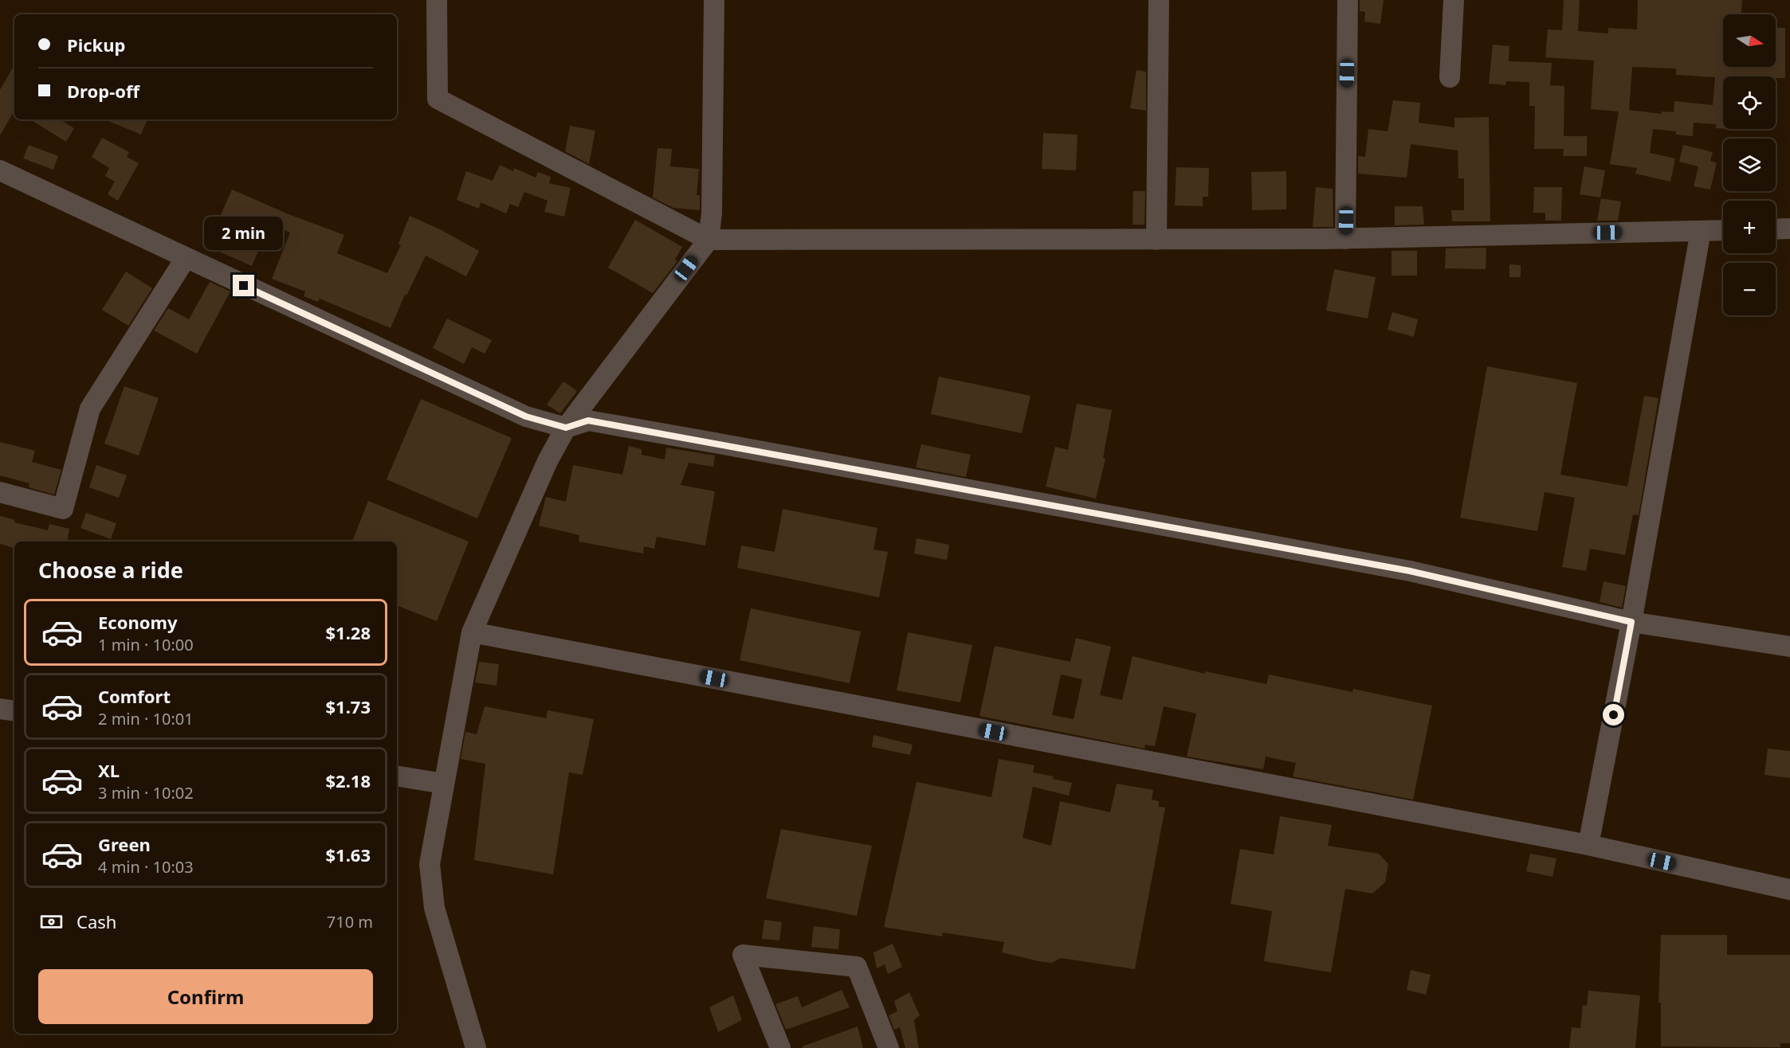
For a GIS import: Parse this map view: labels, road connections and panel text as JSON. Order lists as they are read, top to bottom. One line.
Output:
{"north":"right","page":{"map_buttons":["+","−"],"banner":["Pickup","Drop-off"],"bubble":"2 min","heading":"Choose a ride","list":[{"name":"Economy","note":"1 min · 10:00","value":"$1.28"},{"name":"Comfort","note":"2 min · 10:01","value":"$1.73"},{"name":"XL","note":"3 min · 10:02","value":"$2.18"},{"name":"Green","note":"4 min · 10:03","value":"$1.63"}],"pay":["Cash","710 m"],"buttons":"Confirm"}}
